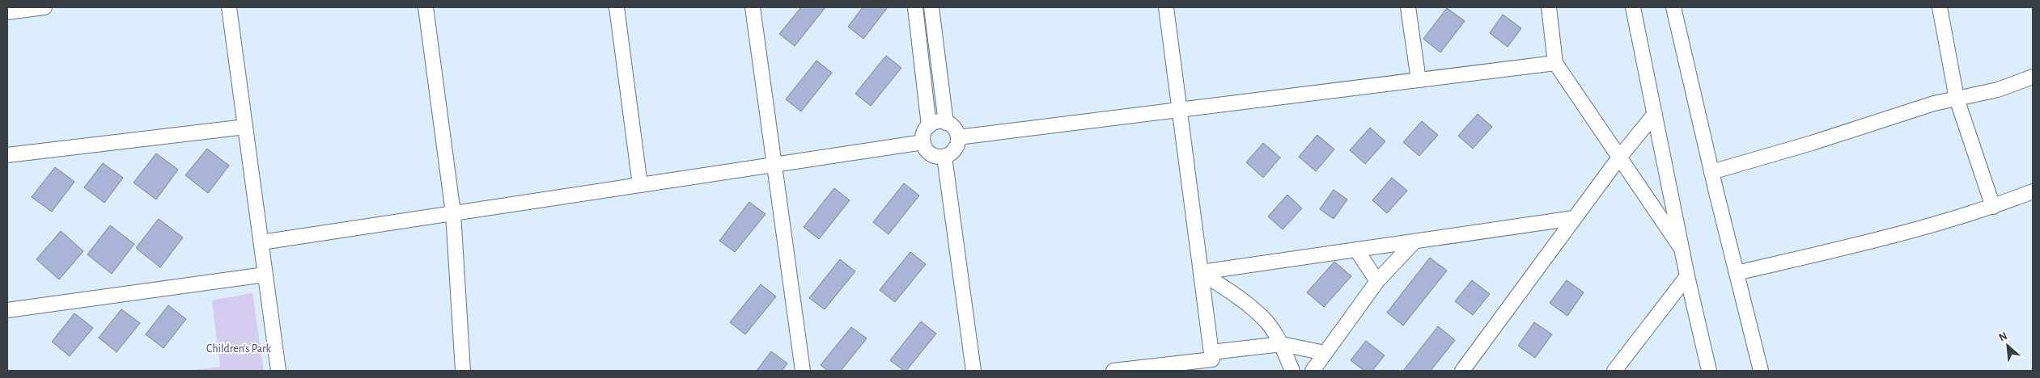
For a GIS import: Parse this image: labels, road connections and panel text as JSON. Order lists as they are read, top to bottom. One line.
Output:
{"parks":["Children's Park"],"north":"top left"}
